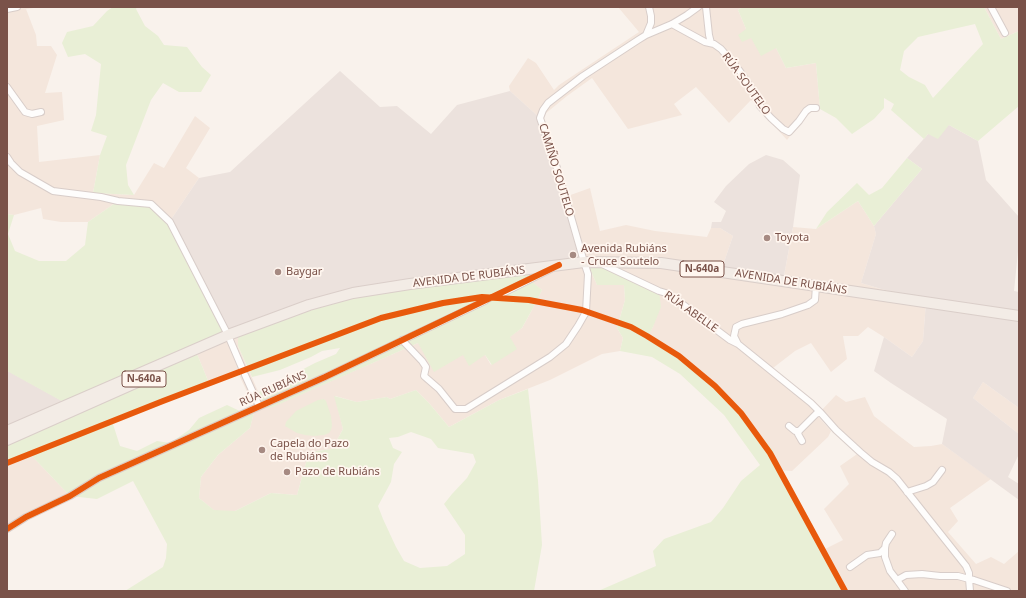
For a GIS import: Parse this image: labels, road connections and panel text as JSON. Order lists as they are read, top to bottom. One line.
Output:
{"streets":{"main road":["N-640a","AVENIDA DE RUBIÁNS"],"street":["RÚA SOUTELO","CAMIÑO SOUTELO","RÚA ABELLE","RÚA RUBIÁNS"]},"crossings":[["CAMIÑO SOUTELO","AVENIDA DE RUBIÁNS"],["N-640a","AVENIDA DE RUBIÁNS"],["AVENIDA DE RUBIÁNS","RÚA ABELLE"]],"places":["Toyota","Avenida Rubiáns - Cruce Soutelo","Baygar","Capela do Pazo de Rubiáns","Pazo de Rubiáns"]}
